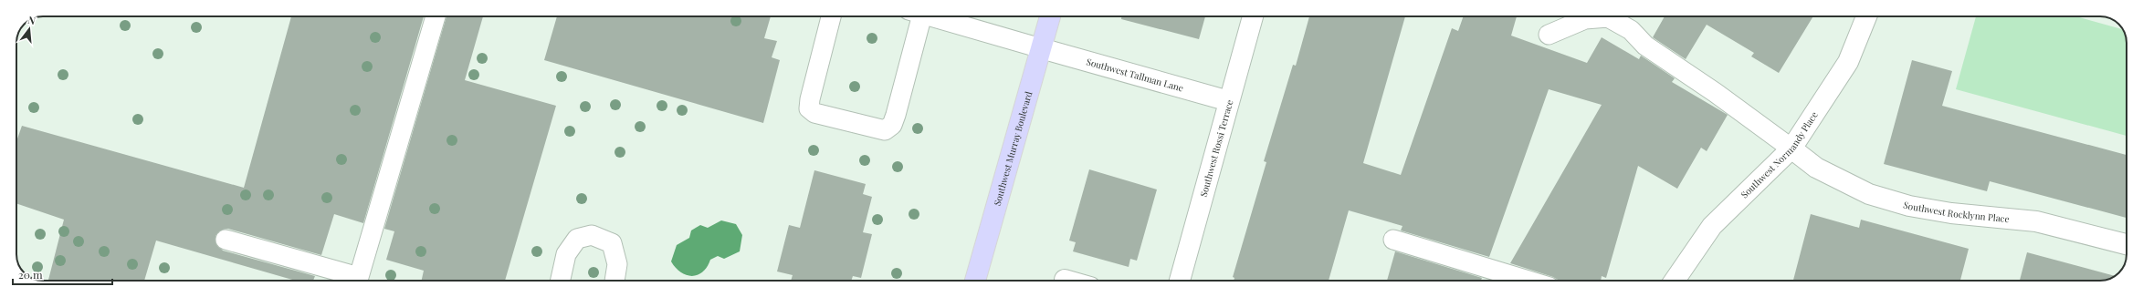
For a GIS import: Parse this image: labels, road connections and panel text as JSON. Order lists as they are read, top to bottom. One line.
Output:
{"streets":{"main road":["Southwest Murray Boulevard"],"street":["Southwest Tallman Lane","Southwest Rossi Terrace","Southwest Normandy Place","Southwest Rocklynn Place"]},"crossings":[["Southwest Tallman Lane","Southwest Murray Boulevard"],["Southwest Tallman Lane","Southwest Rossi Terrace"],["Southwest Normandy Place","Southwest Rocklynn Place"]],"scale_bar":"20 m","north":"top"}
